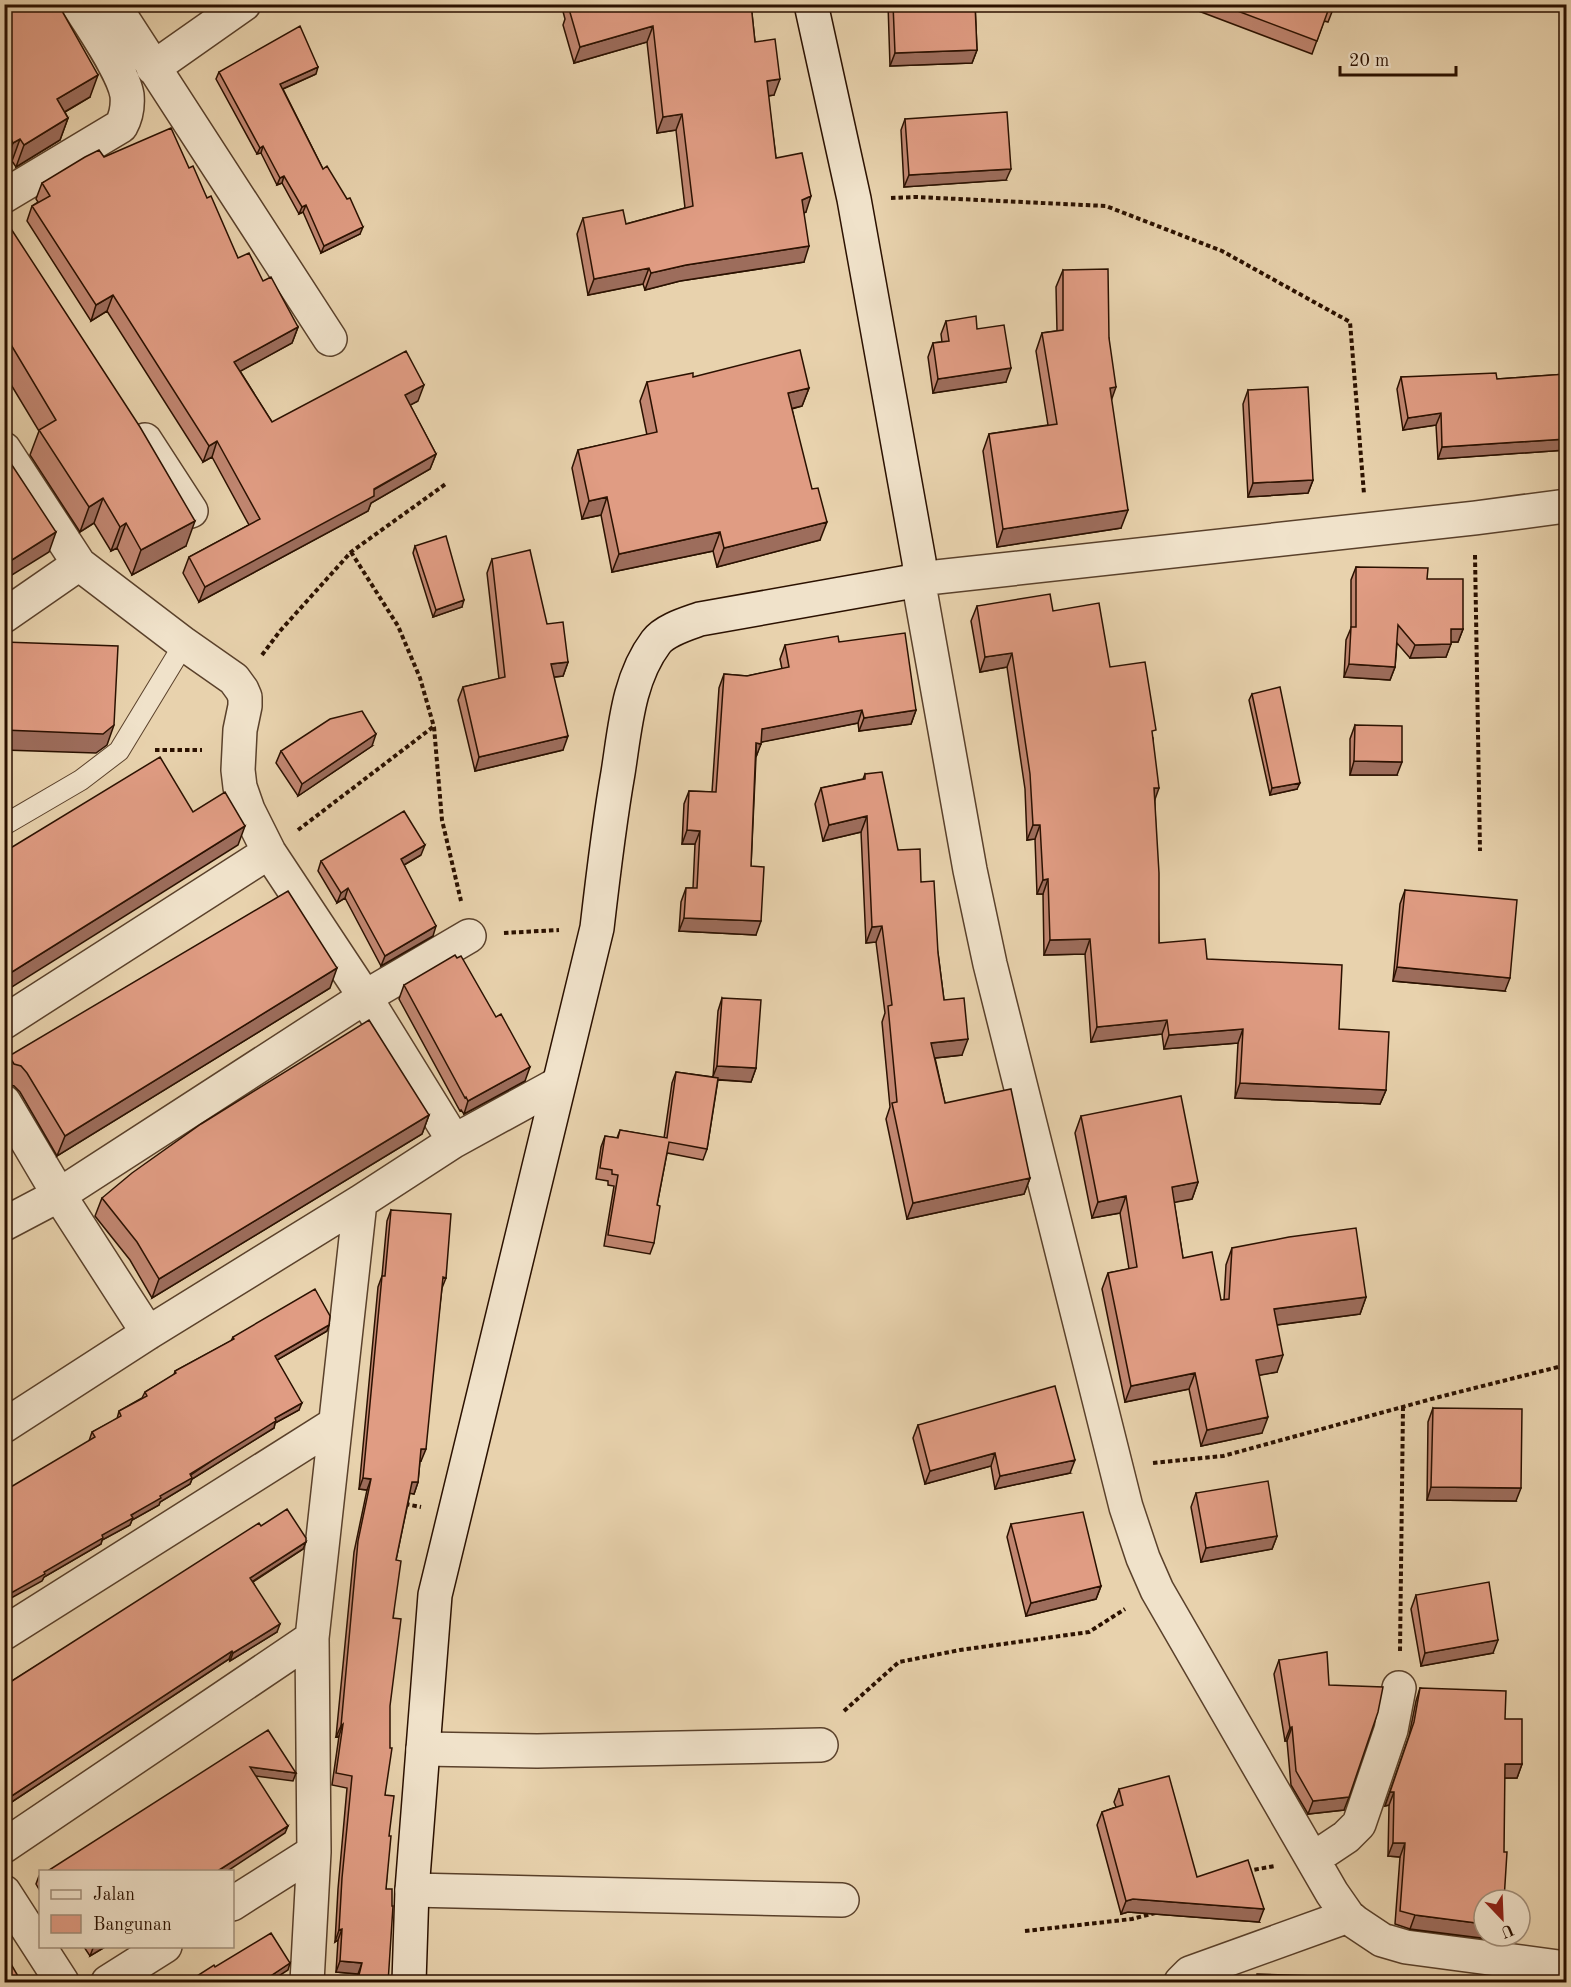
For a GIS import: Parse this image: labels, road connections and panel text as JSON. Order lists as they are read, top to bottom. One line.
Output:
{"legend":["Jalan","Bangunan"],"scale_bar":"20 m","north":"bottom right"}
